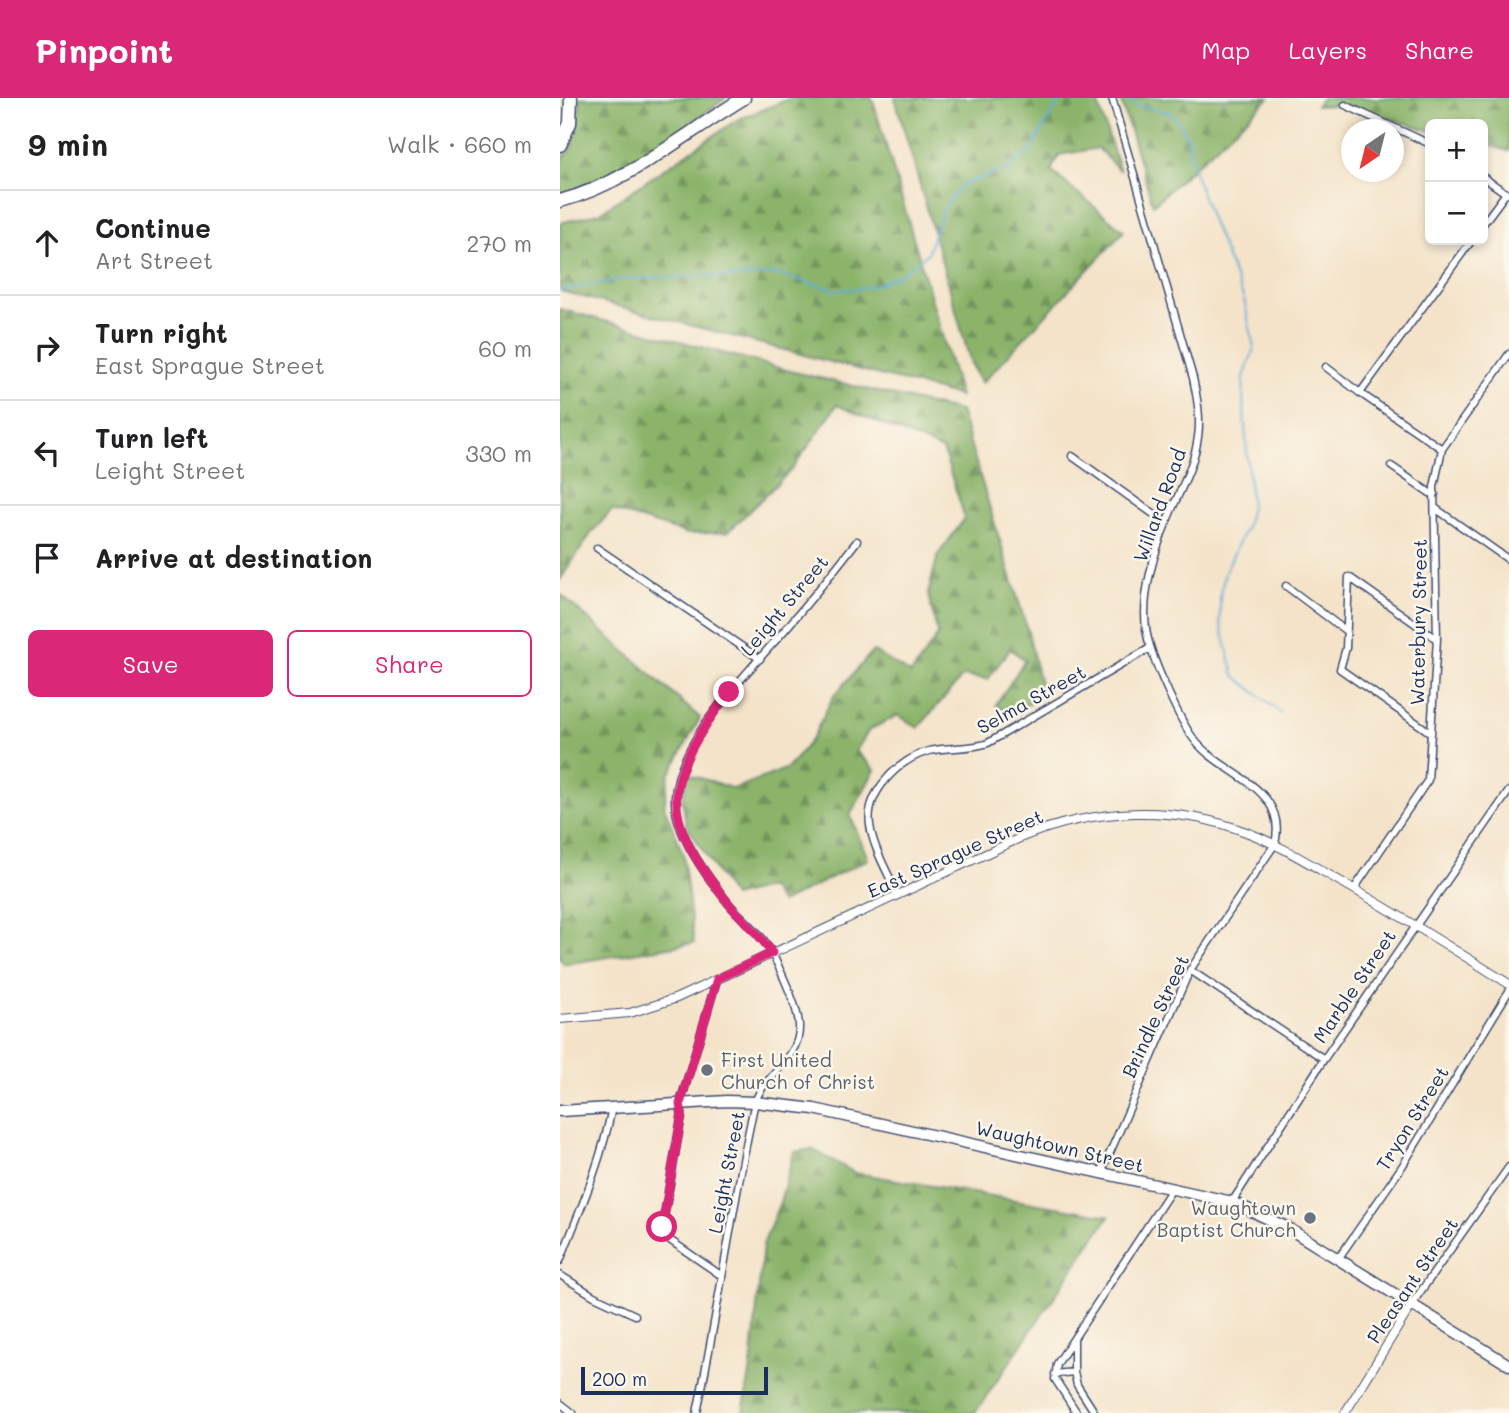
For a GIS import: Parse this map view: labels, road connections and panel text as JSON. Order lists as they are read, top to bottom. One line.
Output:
{"streets":{"main road":["Waughtown Street"],"street":["Willard Road","Leight Street","Waterbury Street","Selma Street","East Sprague Street","Marble Street","Brindle Street","Tryon Street","Pleasant Street"]},"crossings":[["Willard Road","Selma Street"],["Willard Road","East Sprague Street"],["Willard Road","Brindle Street"],["Leight Street","East Sprague Street"],["Leight Street","Waughtown Street"],["Waterbury Street","East Sprague Street"],["Selma Street","East Sprague Street"],["East Sprague Street","Marble Street"],["East Sprague Street","Brindle Street"],["Marble Street","Waughtown Street"],["Brindle Street","Waughtown Street"],["Tryon Street","Waughtown Street"],["Waughtown Street","Pleasant Street"]],"places":["First United Church of Christ","Waughtown Baptist Church"],"scale_bar":"200 m","north":"bottom left","page":{"header":"Pinpoint","nav":["Map","Layers","Share"],"heading":["9 min","Walk · 660 m"],"map_buttons":["+","−"],"list":[["Continue","Art Street","270 m"],["Turn right","East Sprague Street","60 m"],["Turn left","Leight Street","330 m"],"Arrive at destination"],"buttons":["Save","Share"],"scale":"200 m"}}
